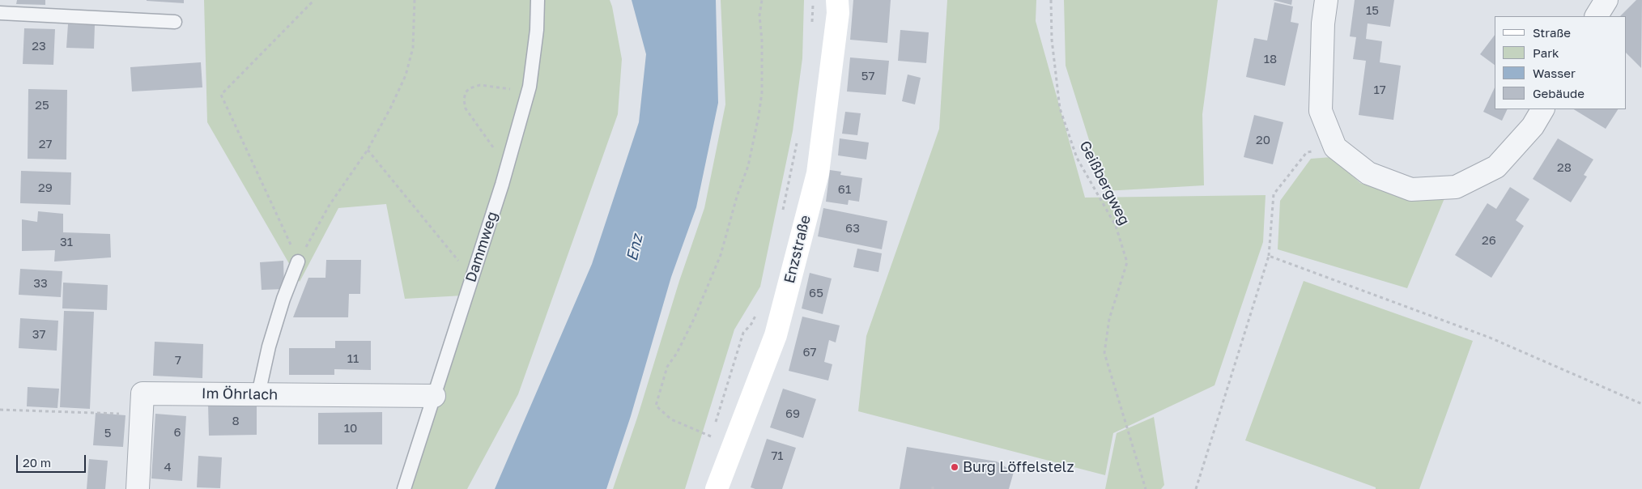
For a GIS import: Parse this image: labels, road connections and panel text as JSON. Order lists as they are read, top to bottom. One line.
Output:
{"streets":{"main road":["Enzstraße"],"street":["Im Öhrlach"],"lane":["Dammweg"],"path":["Geißbergweg"]},"crossings":[["Dammweg","Im Öhrlach"]],"water":["Enz"],"places":["Burg Löffelstelz"],"house_numbers":["15","23","18","57","17","25","20","27","28","29","61","63","26","31","33","65","37","67","11","7","69","8","10","6","5","71","4"],"legend":["Straße","Park","Wasser","Gebäude"],"scale_bar":"20 m"}
